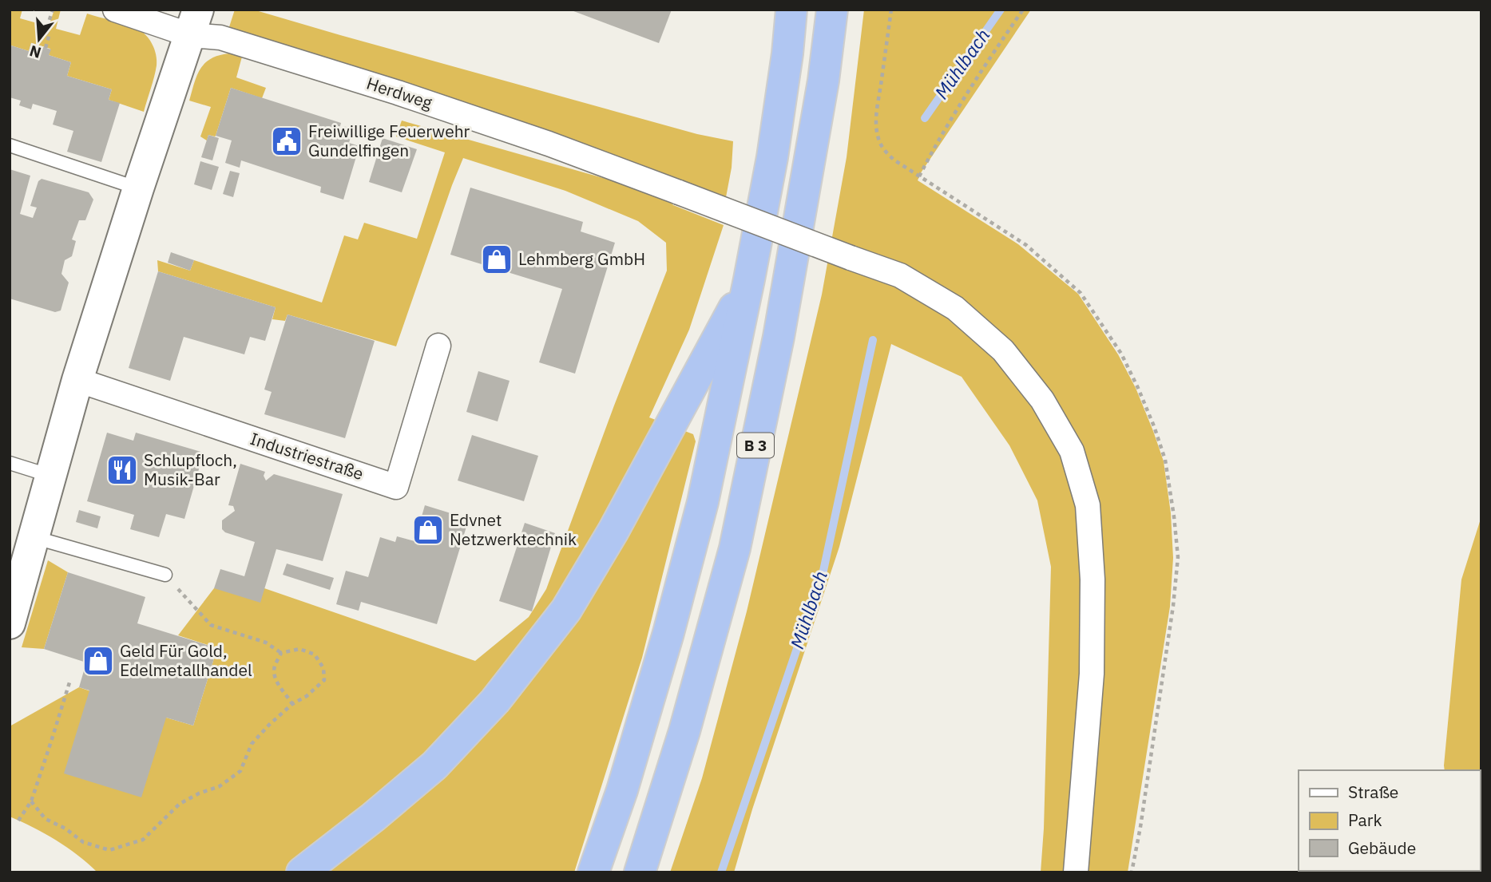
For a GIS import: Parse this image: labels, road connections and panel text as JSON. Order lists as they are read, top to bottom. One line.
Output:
{"streets":{"highway":["B 3"],"street":["Herdweg","Industriestraße"]},"water":["Mühlbach"],"places":{"public building":["Freiwillige Feuerwehr Gundelfingen"],"shop":["Lehmberg GmbH","Edvnet Netzwerktechnik","Geld Für Gold, Edelmetallhandel"],"restaurant":["Schlupfloch, Musik-Bar"]},"legend":["Straße","Park","Gebäude"],"north":"bottom"}
